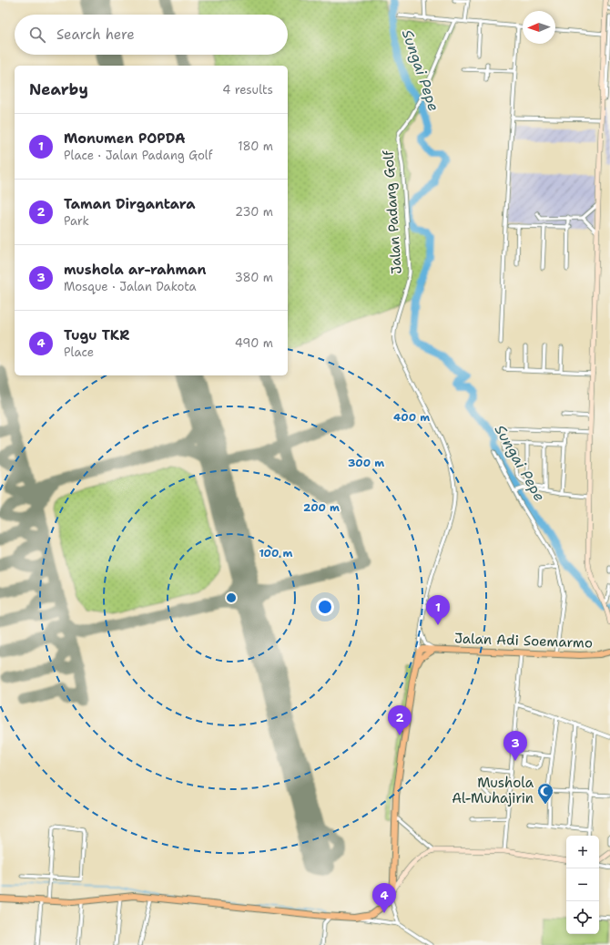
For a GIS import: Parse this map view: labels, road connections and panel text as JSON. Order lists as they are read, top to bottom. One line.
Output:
{"streets":{"highway":["Jalan Adi Soemarmo"],"street":["Jalan Padang Golf"]},"crossings":[["Jalan Padang Golf","Jalan Adi Soemarmo"]],"water":["Sungai Pepe"],"places":{"mosque":["Mushola Al-Muhajirin"]},"north":"left","page":{"search":"Search here","heading":["Nearby","4 results"],"list":[{"mark":"1","name":"Monumen POPDA","note":"Place · Jalan Padang Golf","value":"180 m"},{"mark":"2","name":"Taman Dirgantara","note":"Park","value":"230 m"},{"mark":"3","name":"mushola ar-rahman","note":"Mosque · Jalan Dakota","value":"380 m"},{"mark":"4","name":"Tugu TKR","note":"Place","value":"490 m"}],"pins":["1","2","3","4"],"map_buttons":["+","−"]},"rings":["400 m","300 m","200 m","100 m"]}
